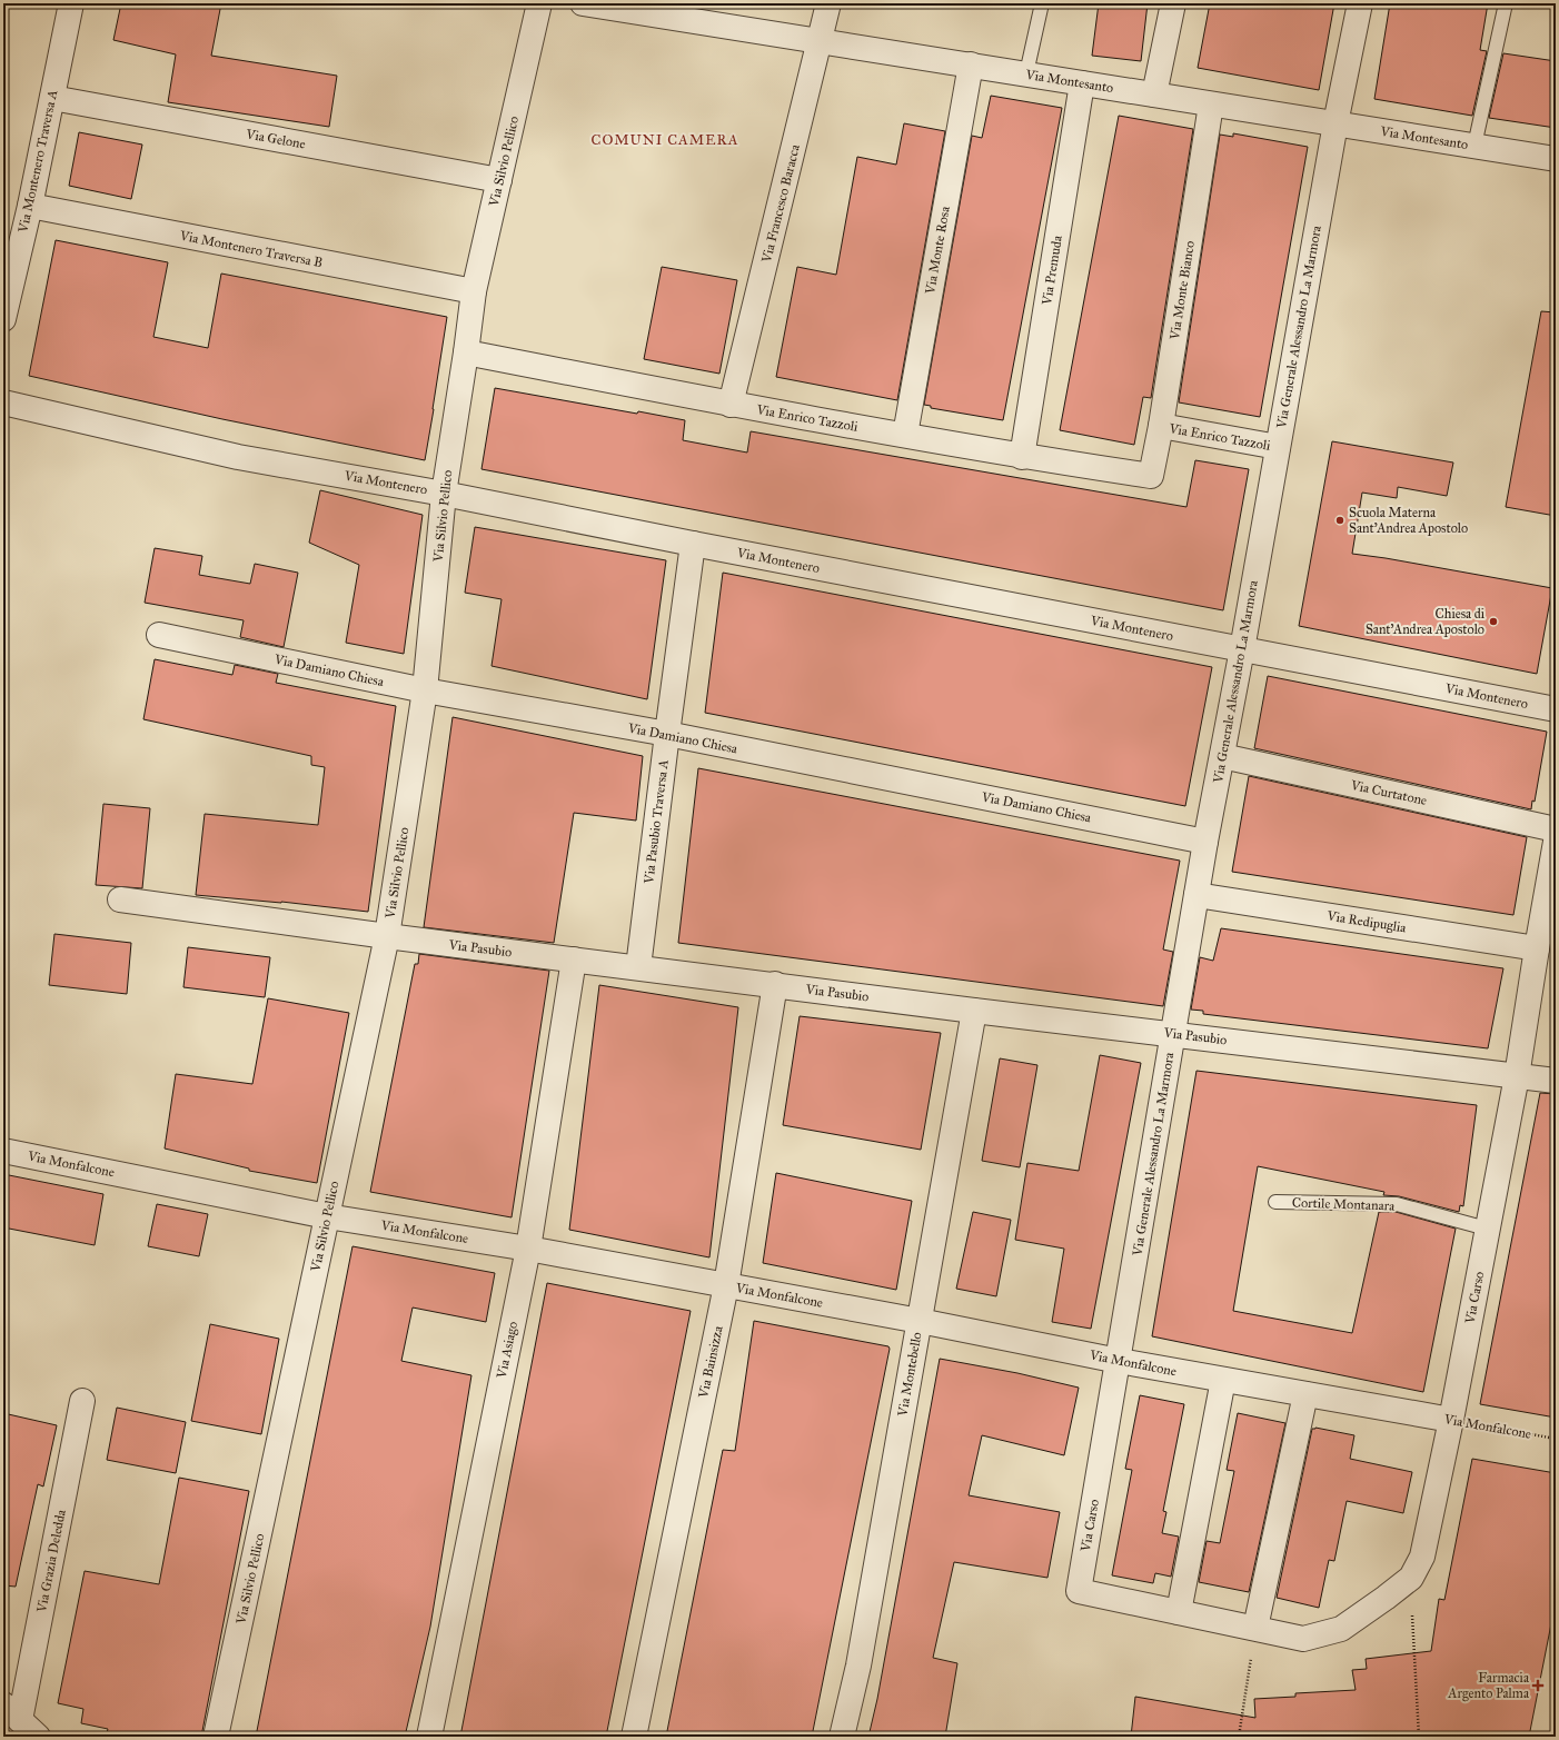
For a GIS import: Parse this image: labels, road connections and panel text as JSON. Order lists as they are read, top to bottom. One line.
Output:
{"streets":{"street":["Via Montesanto","Via Gelone","Via Montenero Traversa A","Via Silvio Pellico","Via Francesco Baracca","Via Montenero Traversa B","Via Monte Rosa","Via Premuda","Via Monte Bianco","Via Generale Alessandro La Marmora","Via Enrico Tazzoli","Via Montenero","Via Damiano Chiesa","Via Curtatone","Via Pasubio Traversa A","Via Redipuglia","Via Pasubio","Via Monfalcone","Via Carso","Via Asiago","Via Bainsizza","Via Montebello","Via Grazia Deledda"],"lane":["Cortile Montanara"]},"crossings":[["Via Montesanto","Via Francesco Baracca"],["Via Montesanto","Via Monte Rosa"],["Via Montesanto","Via Premuda"],["Via Montesanto","Via Monte Bianco"],["Via Montesanto","Via Generale Alessandro La Marmora"],["Via Gelone","Via Montenero Traversa A"],["Via Gelone","Via Silvio Pellico"],["Via Montenero Traversa A","Via Montenero Traversa B"],["Via Silvio Pellico","Via Montenero Traversa B"],["Via Silvio Pellico","Via Enrico Tazzoli"],["Via Silvio Pellico","Via Montenero"],["Via Silvio Pellico","Via Damiano Chiesa"],["Via Silvio Pellico","Via Pasubio"],["Via Silvio Pellico","Via Monfalcone"],["Via Francesco Baracca","Via Enrico Tazzoli"],["Via Monte Rosa","Via Enrico Tazzoli"],["Via Premuda","Via Enrico Tazzoli"],["Via Monte Bianco","Via Enrico Tazzoli"],["Via Generale Alessandro La Marmora","Via Enrico Tazzoli"],["Via Generale Alessandro La Marmora","Via Montenero"],["Via Generale Alessandro La Marmora","Via Damiano Chiesa"],["Via Generale Alessandro La Marmora","Via Curtatone"],["Via Generale Alessandro La Marmora","Via Redipuglia"],["Via Generale Alessandro La Marmora","Via Pasubio"],["Via Generale Alessandro La Marmora","Via Monfalcone"],["Via Generale Alessandro La Marmora","Via Carso"],["Via Montenero","Via Pasubio Traversa A"],["Via Damiano Chiesa","Via Pasubio Traversa A"],["Via Pasubio Traversa A","Via Pasubio"],["Via Redipuglia","Via Carso"],["Via Pasubio","Via Carso"],["Via Pasubio","Via Asiago"],["Via Pasubio","Via Bainsizza"],["Via Pasubio","Via Montebello"],["Via Monfalcone","Via Carso"],["Via Monfalcone","Via Asiago"],["Via Monfalcone","Via Bainsizza"],["Via Monfalcone","Via Montebello"],["Cortile Montanara","Via Carso"]],"districts":["COMUNI CAMERA"],"places":{"other":["Scuola Materna Sant'Andrea Apostolo","Chiesa di Sant'Andrea Apostolo"],"health":["Farmacia Argento Palma"]}}
